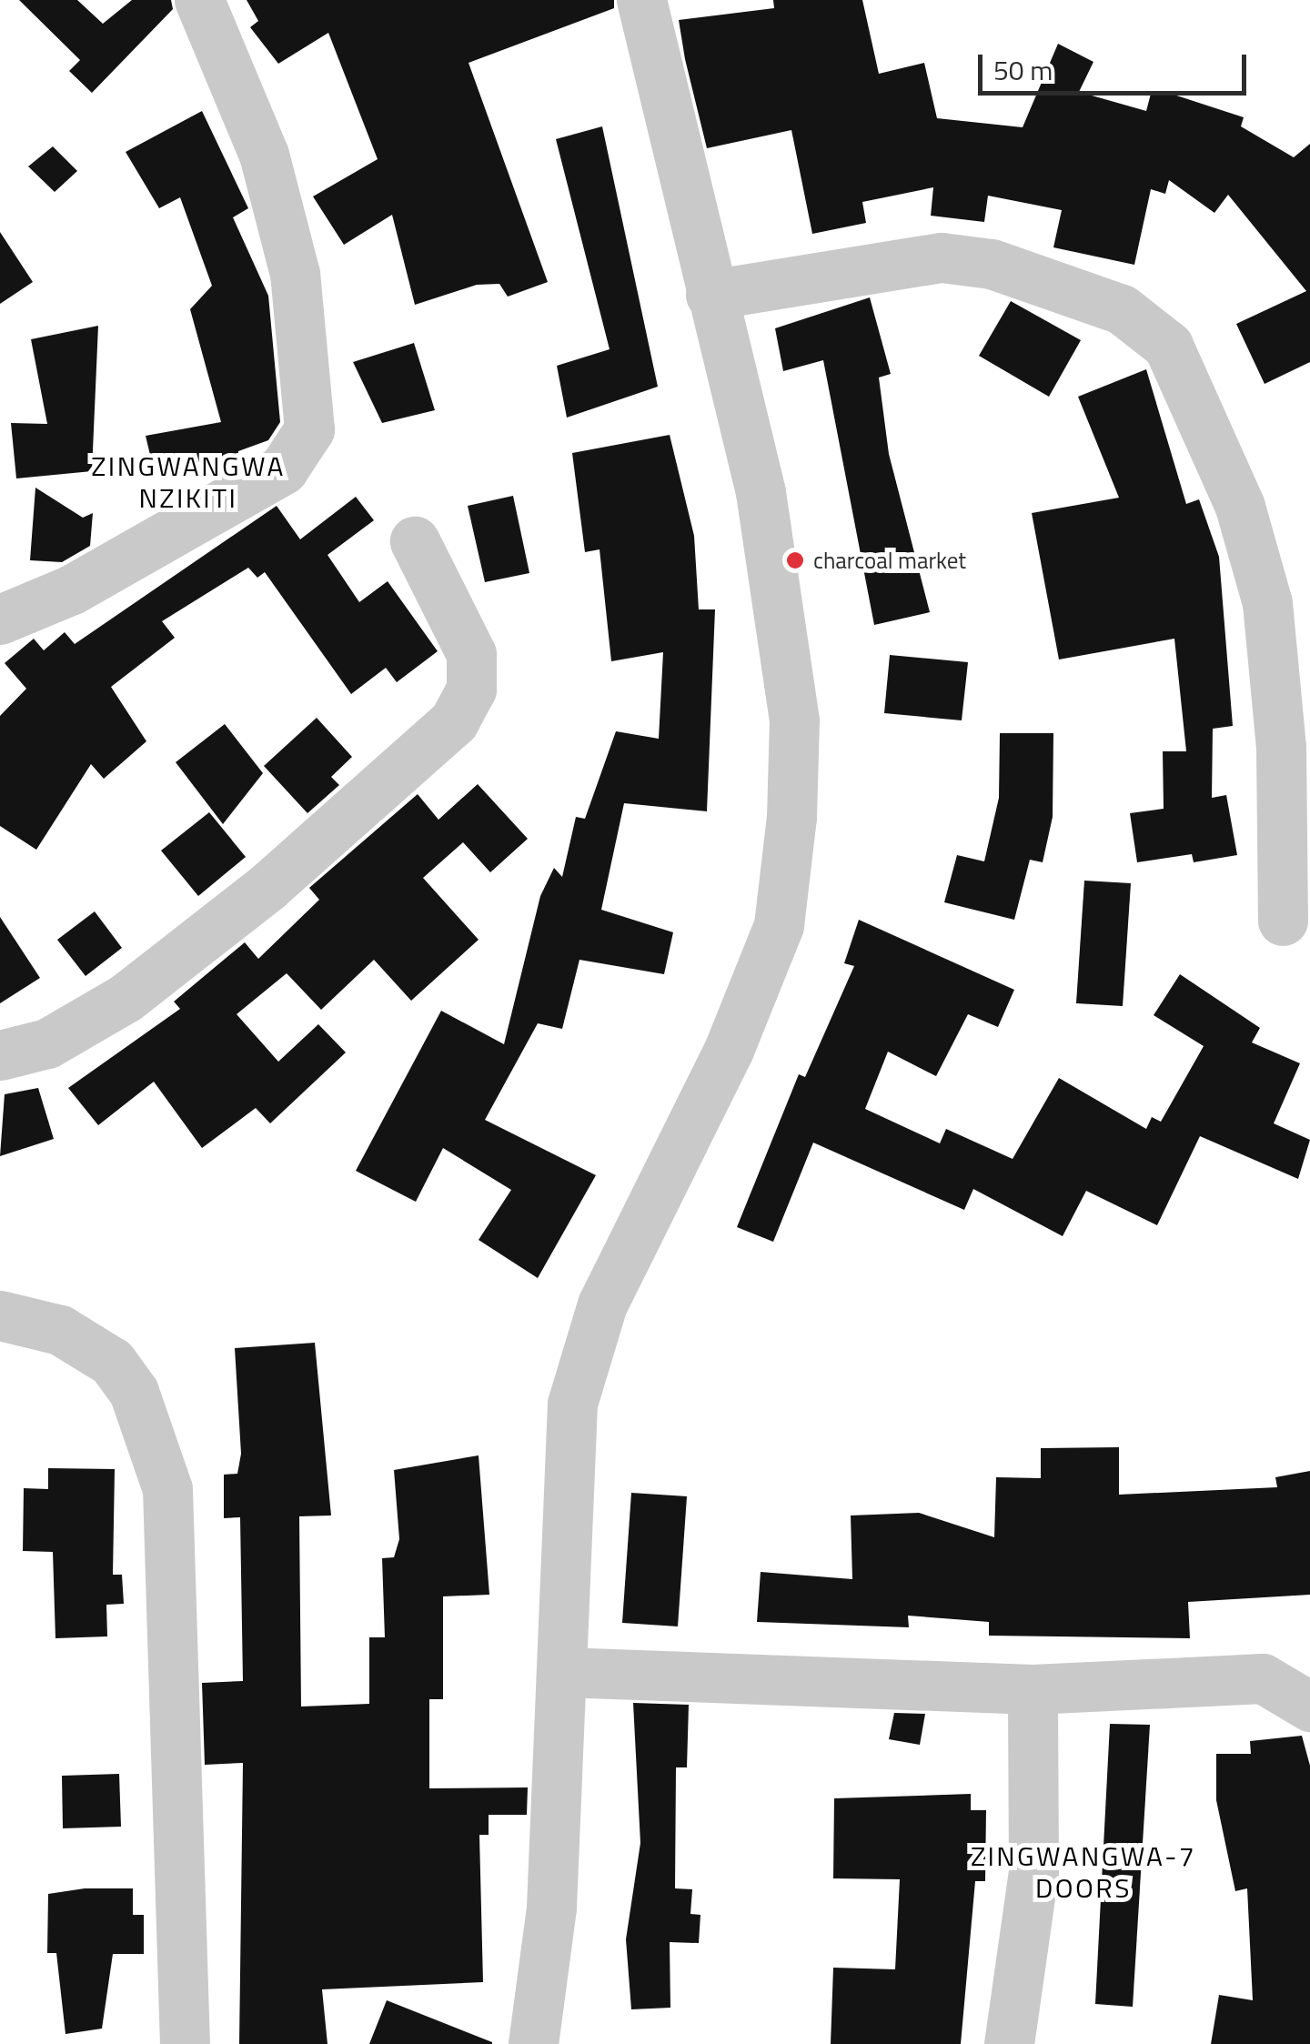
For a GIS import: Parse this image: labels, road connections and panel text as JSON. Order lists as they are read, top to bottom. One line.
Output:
{"districts":["ZINGWANGWA NZIKITI","ZINGWANGWA-7 DOORS"],"places":["charcoal market"],"scale_bar":"50 m"}
